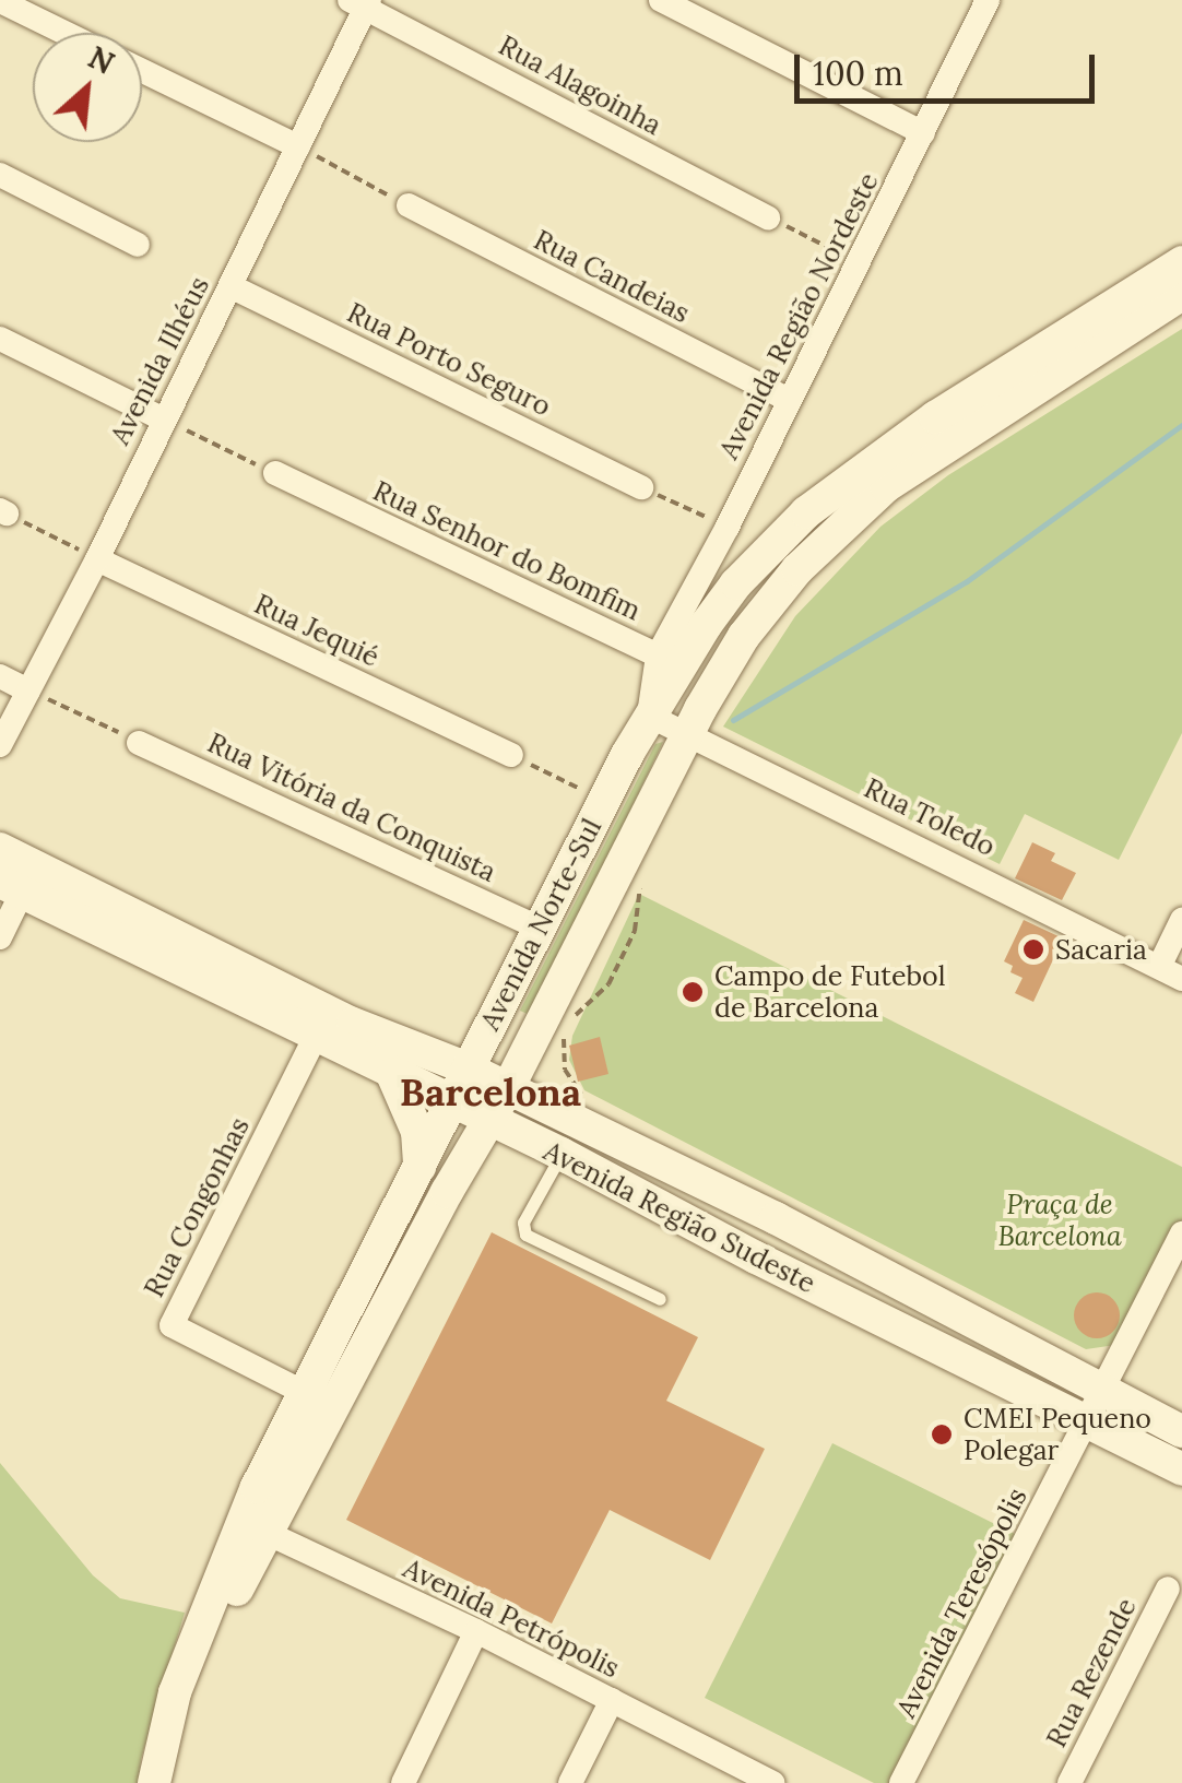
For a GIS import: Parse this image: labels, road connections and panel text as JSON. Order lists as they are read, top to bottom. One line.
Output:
{"streets":{"main road":["Avenida Norte-Sul","Avenida Região Sudeste"],"street":["Rua Alagoinha","Rua Candeias","Avenida Região Nordeste","Rua Porto Seguro","Avenida Ilhéus","Rua Senhor do Bomfim","Rua Jequié","Rua Vitória da Conquista","Rua Toledo","Rua Congonhas","Avenida Teresópolis","Avenida Petrópolis","Rua Rezende"]},"crossings":[["Rua Alagoinha","Avenida Ilhéus"],["Rua Candeias","Avenida Região Nordeste"],["Avenida Região Nordeste","Rua Senhor do Bomfim"],["Rua Porto Seguro","Avenida Ilhéus"],["Avenida Ilhéus","Rua Jequié"],["Rua Senhor do Bomfim","Rua Toledo"],["Rua Senhor do Bomfim","Avenida Norte-Sul"],["Rua Vitória da Conquista","Avenida Norte-Sul"],["Rua Toledo","Avenida Norte-Sul"],["Avenida Norte-Sul","Rua Congonhas"],["Avenida Norte-Sul","Avenida Região Sudeste"],["Avenida Norte-Sul","Avenida Petrópolis"],["Rua Congonhas","Avenida Região Sudeste"],["Avenida Região Sudeste","Avenida Teresópolis"]],"districts":["Barcelona"],"parks":["Praça de Barcelona"],"places":["Sacaria","Campo de Futebol de Barcelona","CMEI Pequeno Polegar"],"scale_bar":"100 m","north":"top right"}
